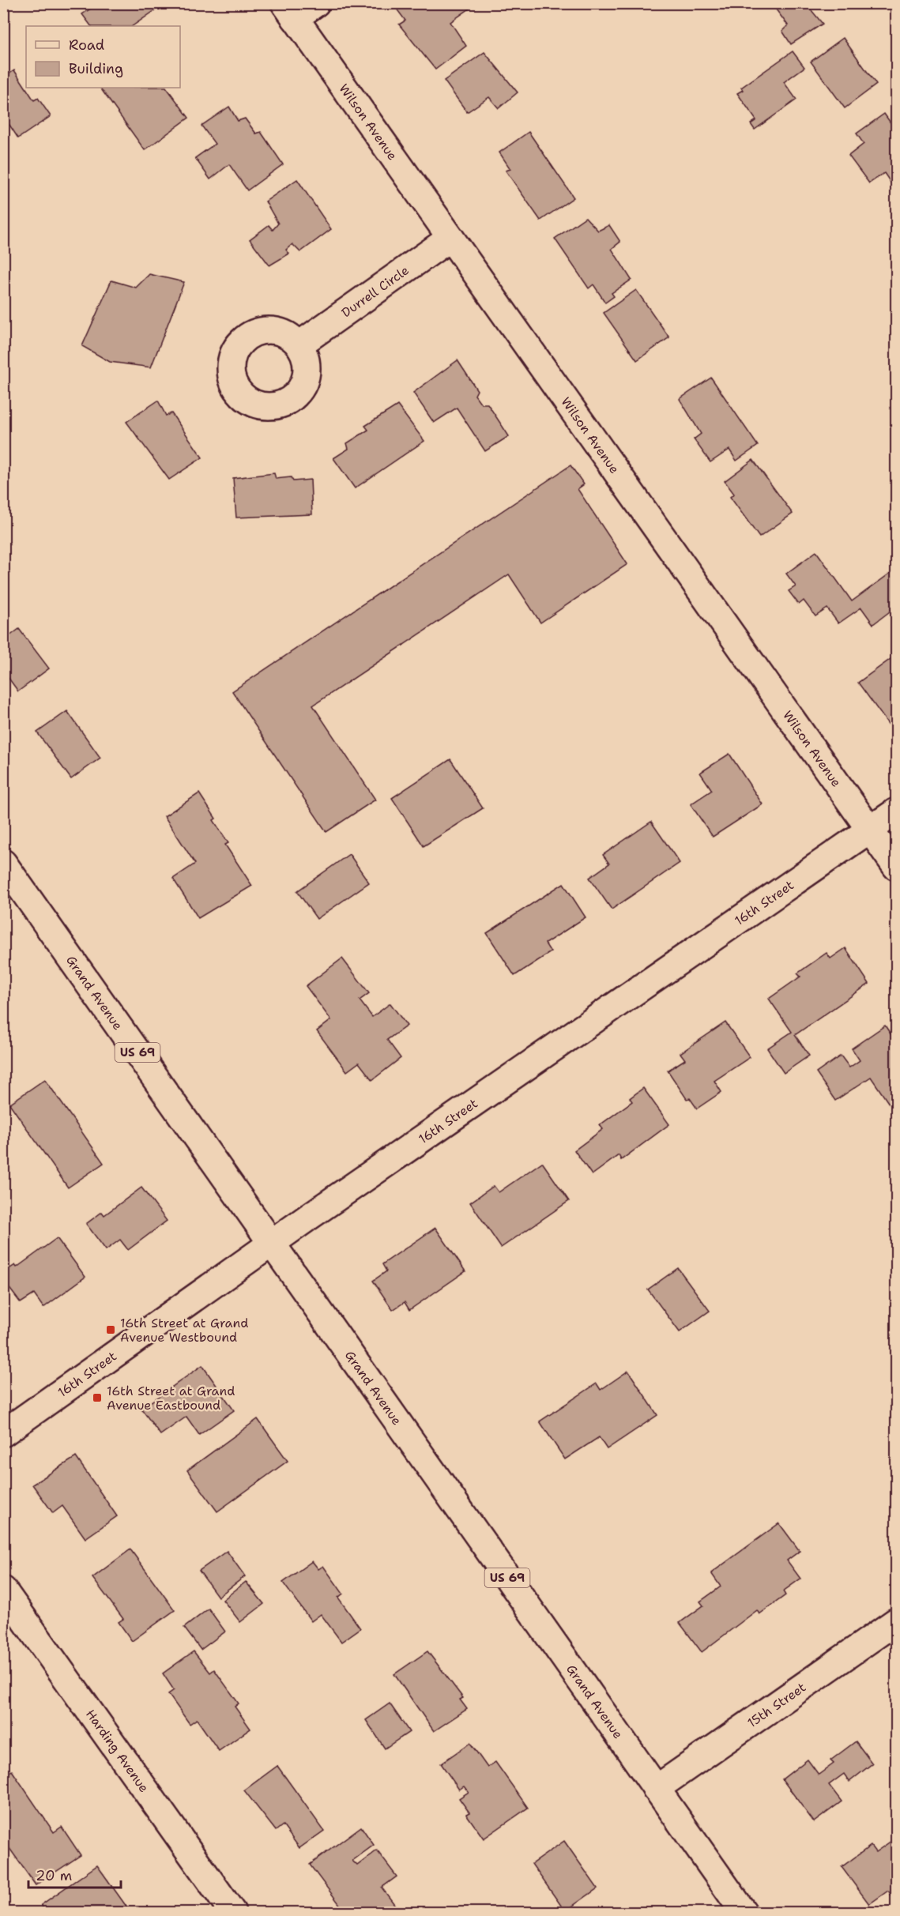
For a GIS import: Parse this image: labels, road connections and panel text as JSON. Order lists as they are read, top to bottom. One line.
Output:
{"streets":{"street":["Wilson Avenue","Durrell Circle","16th Street","Grand Avenue","US 69","15th Street","Harding Avenue"]},"crossings":[["Wilson Avenue","Durrell Circle"],["Wilson Avenue","16th Street"],["16th Street","Grand Avenue"],["Grand Avenue","15th Street"]],"places":{"transit":["16th Street at Grand Avenue Westbound","16th Street at Grand Avenue Eastbound"]},"legend":["Road","Building"],"scale_bar":"20 m"}
